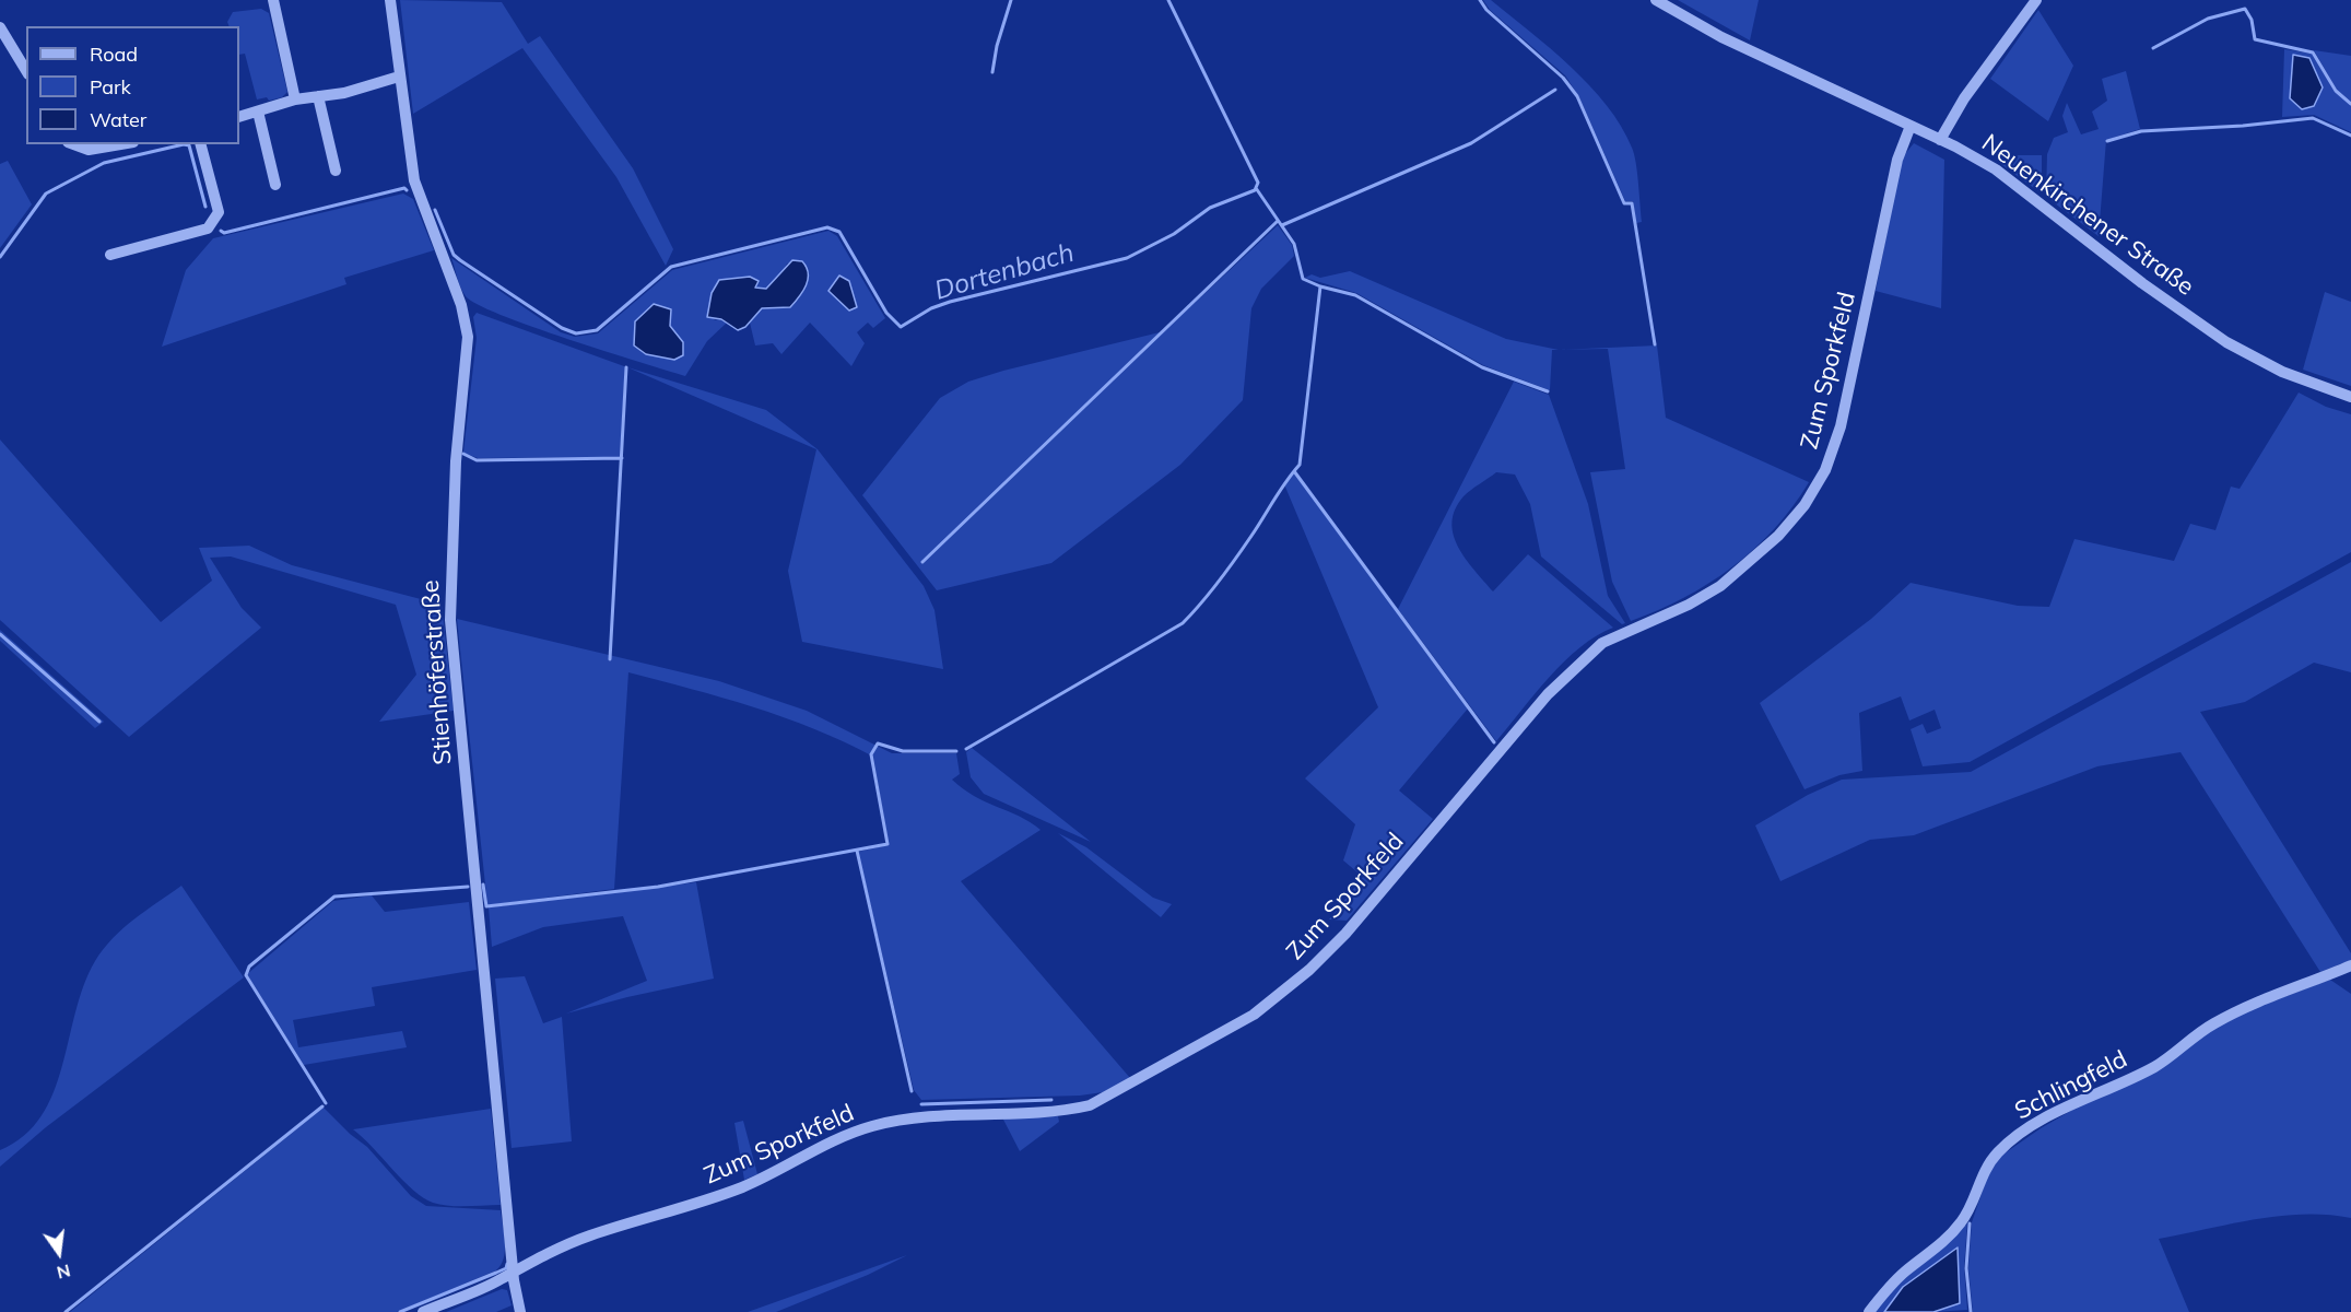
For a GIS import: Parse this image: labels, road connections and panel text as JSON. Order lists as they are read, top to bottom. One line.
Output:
{"streets":{"street":["Neuenkirchener Straße","Zum Sporkfeld","Stienhöferstraße","Schlingfeld"]},"crossings":[["Neuenkirchener Straße","Zum Sporkfeld"],["Zum Sporkfeld","Stienhöferstraße"]],"water":["Dortenbach"],"legend":["Road","Park","Water"],"north":"bottom"}
